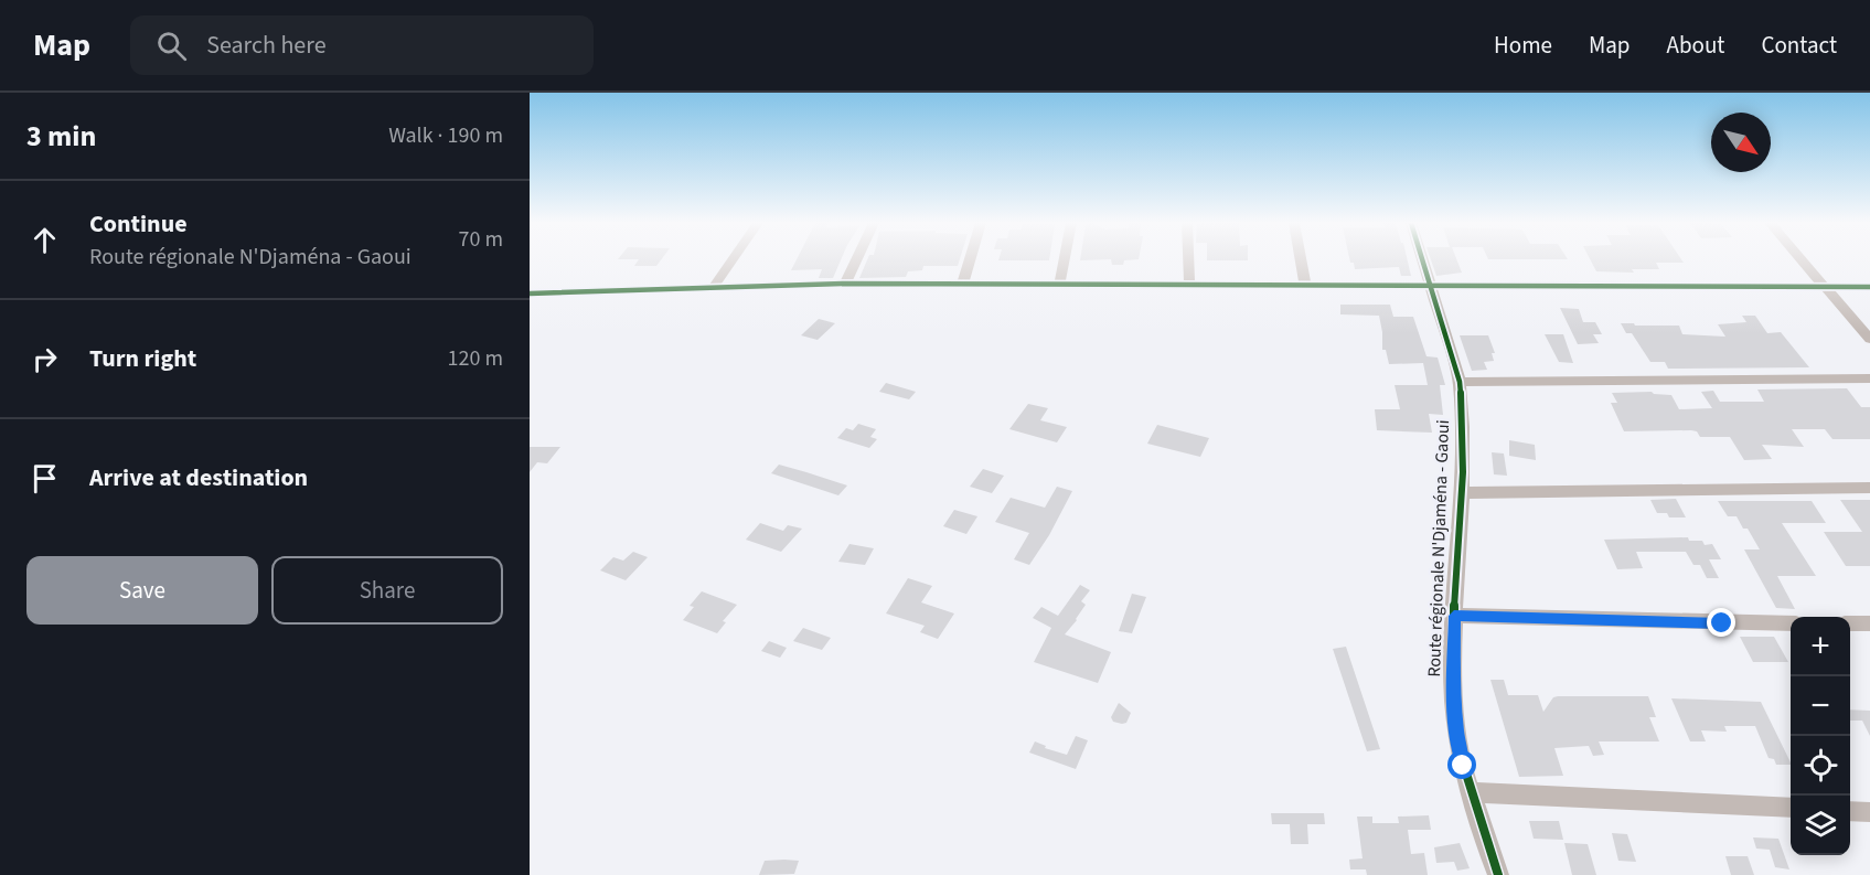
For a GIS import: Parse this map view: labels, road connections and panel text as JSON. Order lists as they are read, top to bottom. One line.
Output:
{"streets":{"street":["Route régionale N'Djaména - Gaoui"]},"north":"bottom right","page":{"header":"Map","search":"Search here","nav":["Home","Map","About","Contact"],"heading":["3 min","Walk · 190 m"],"list":[["Continue","Route régionale N'Djaména - Gaoui","70 m"],["Turn right","120 m"],"Arrive at destination"],"buttons":["Save","Share"],"map_buttons":["+","−"]}}
